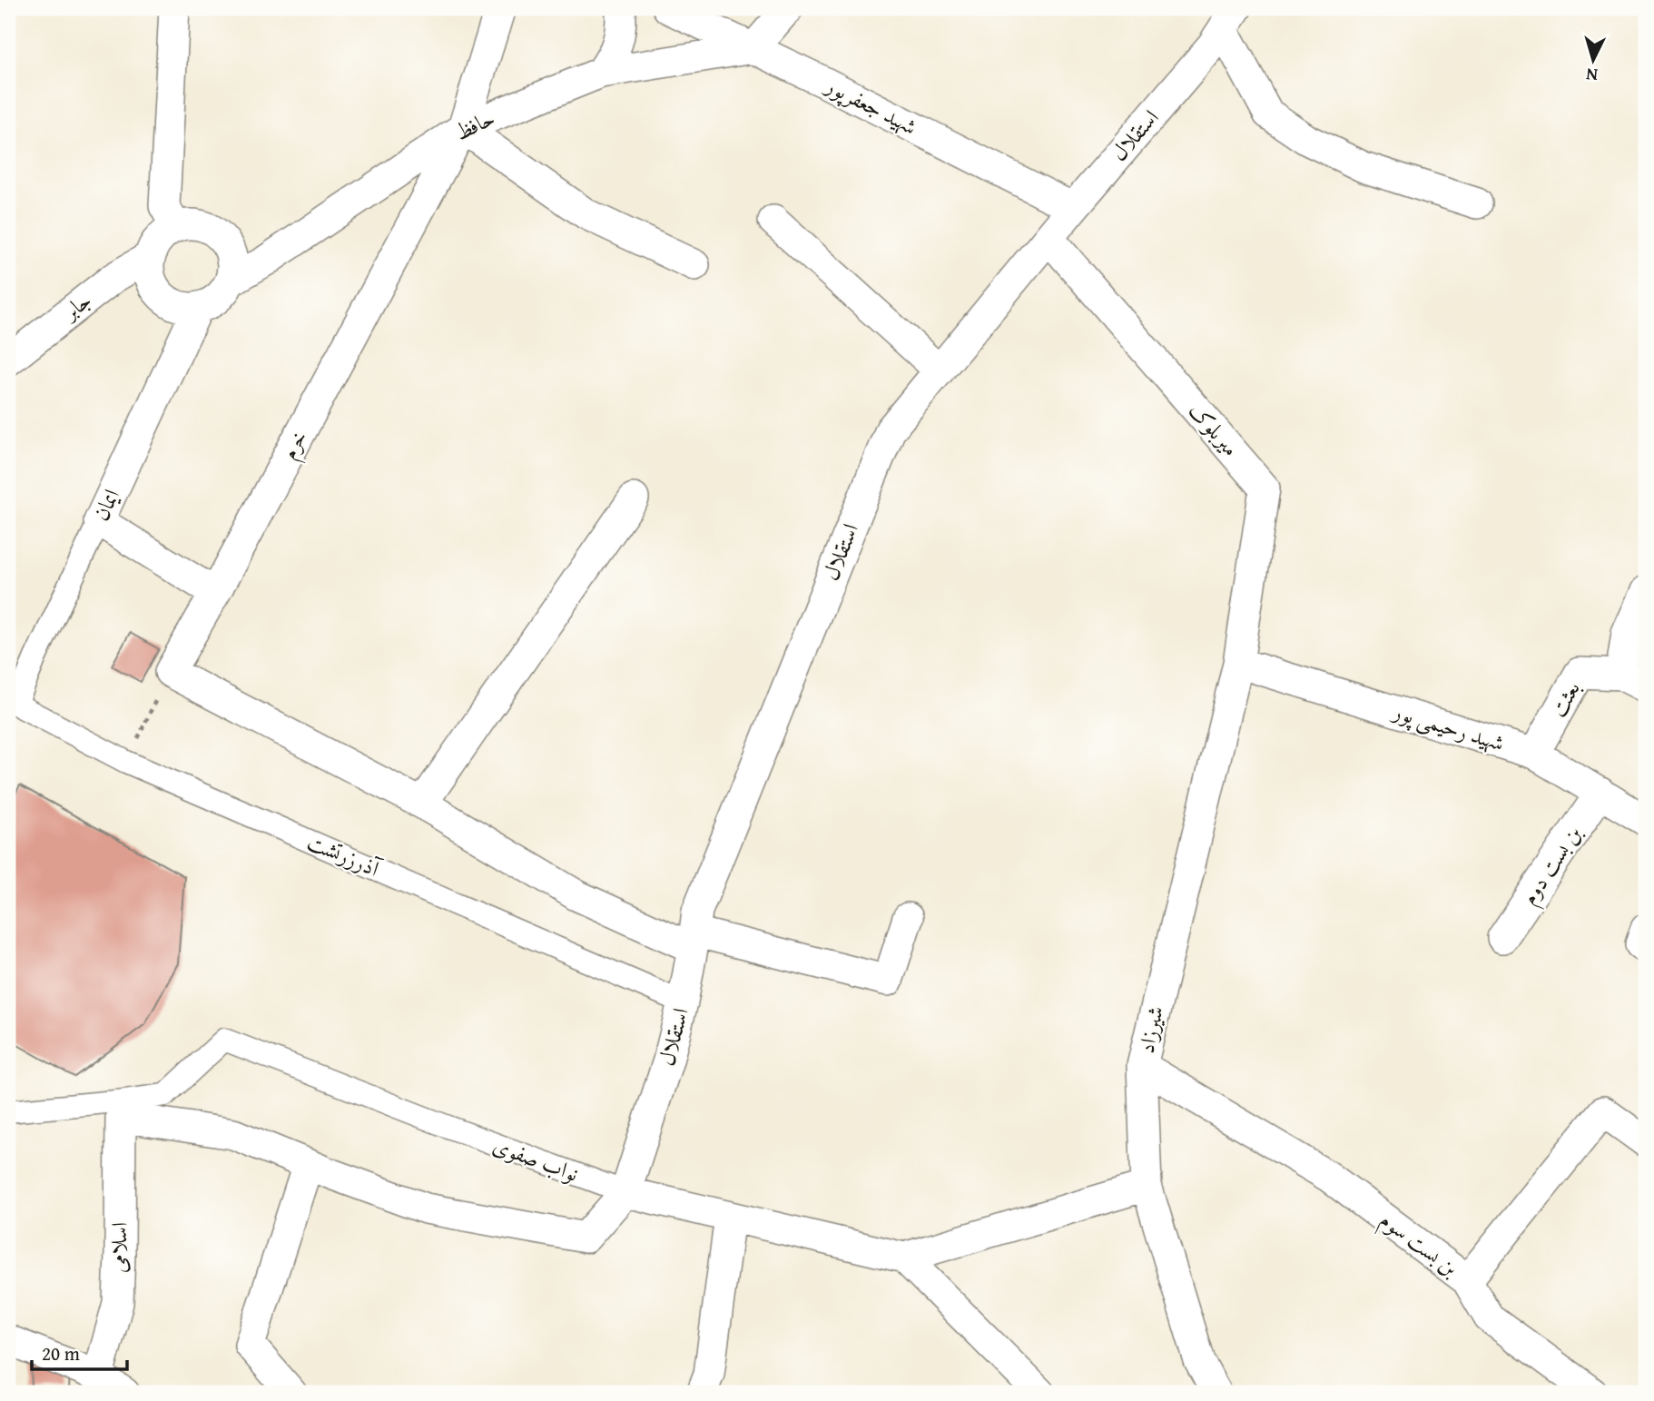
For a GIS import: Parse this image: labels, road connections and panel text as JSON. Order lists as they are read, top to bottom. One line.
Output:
{"streets":{"street":["شهید جعفرپور","حافظ","استقلال","جابر","میربلوک","خرم","ایمان","بعثت","شهید رحیمی پور","آذرزرتشت","بن بست دوم","شیرزاد","نواب صفوی","بن بست سوم","اسلامی"]},"crossings":[["شهید جعفرپور","حافظ"],["شهید جعفرپور","استقلال"],["حافظ","جابر"],["حافظ","خرم"],["حافظ","ایمان"],["استقلال","میربلوک"],["استقلال","آذرزرتشت"],["استقلال","نواب صفوی"],["جابر","ایمان"],["میربلوک","شهید رحیمی پور"],["میربلوک","شیرزاد"],["ایمان","آذرزرتشت"],["بعثت","شهید رحیمی پور"],["شهید رحیمی پور","بن بست دوم"],["شهید رحیمی پور","شیرزاد"],["شیرزاد","بن بست سوم"],["نواب صفوی","اسلامی"]],"scale_bar":"20 m","north":"bottom"}
